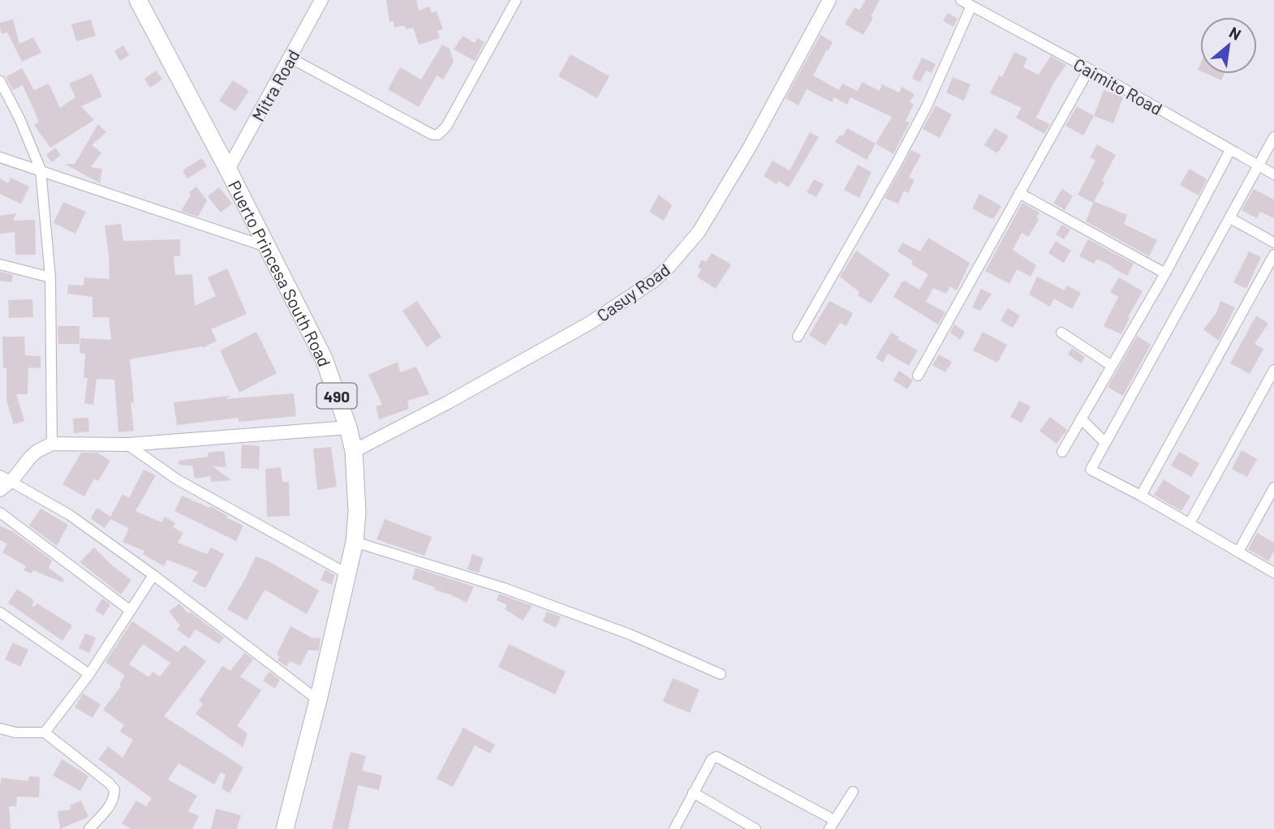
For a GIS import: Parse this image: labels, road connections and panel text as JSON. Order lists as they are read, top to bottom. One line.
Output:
{"streets":{"main road":["Puerto Princesa South Road","490"],"street":["Mitra Road","Caimito Road","Casuy Road"]},"crossings":[["Mitra Road","Puerto Princesa South Road"],["Puerto Princesa South Road","Casuy Road"]],"north":"top right"}
